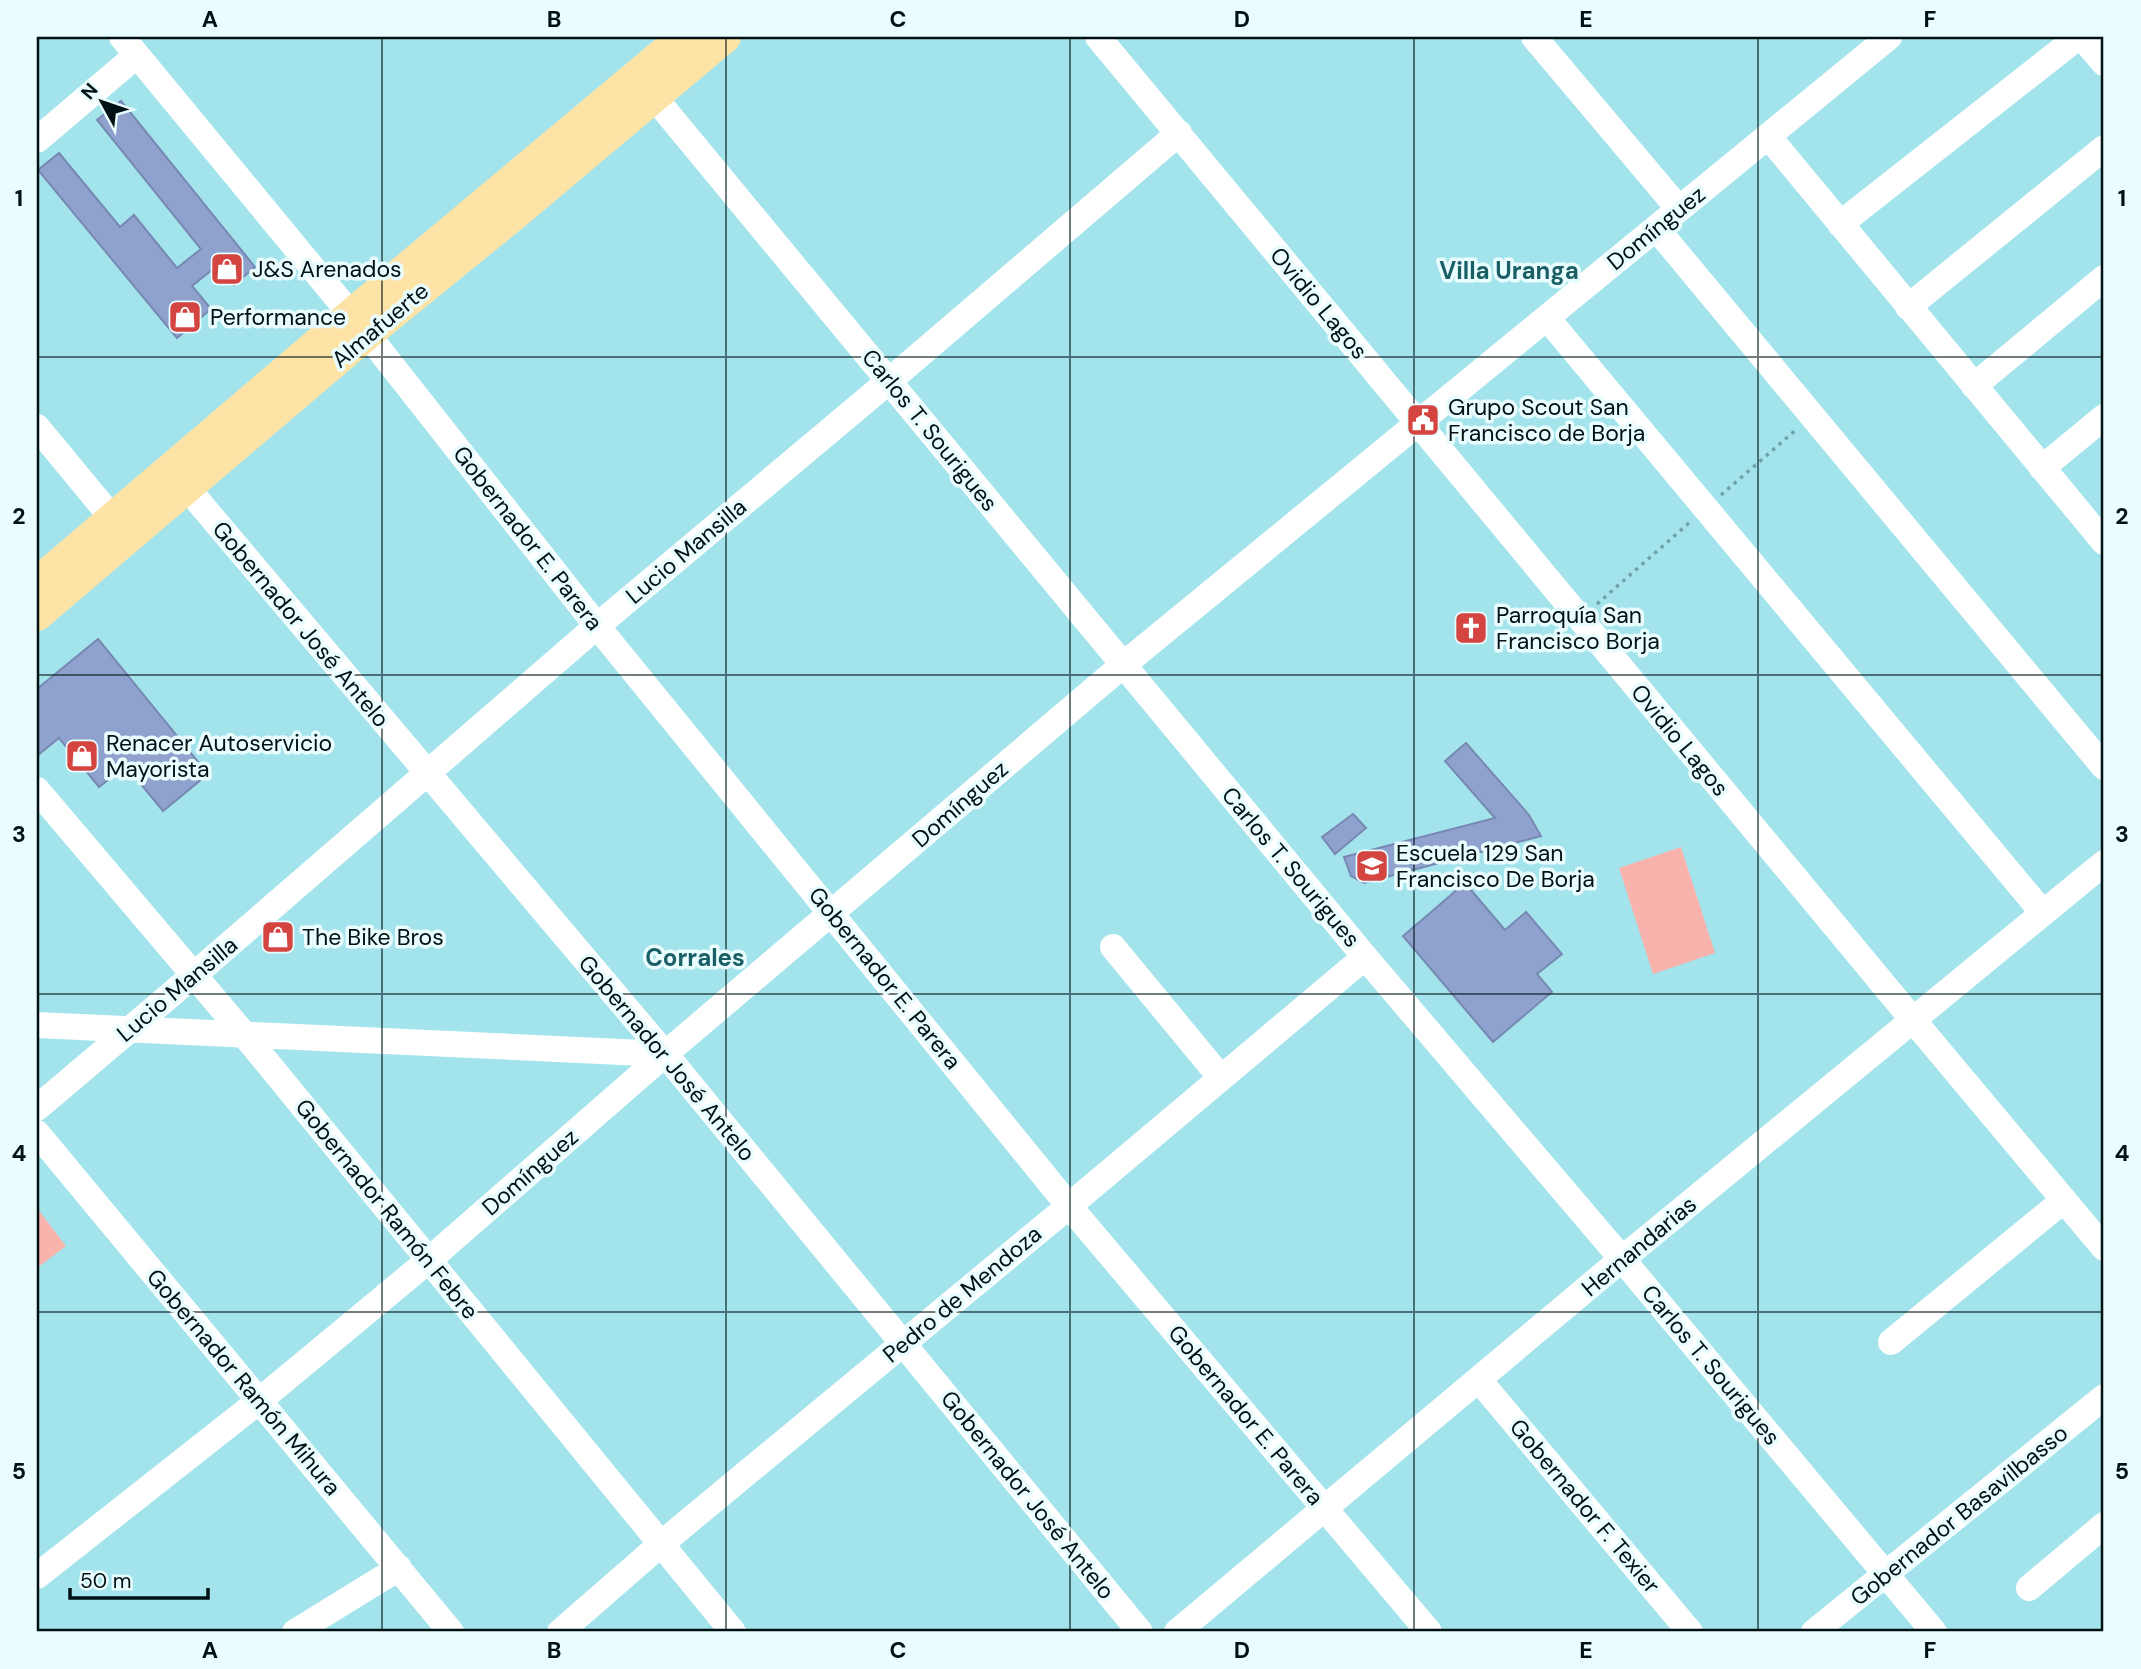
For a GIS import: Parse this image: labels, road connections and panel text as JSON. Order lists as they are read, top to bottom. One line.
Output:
{"streets":{"main road":["Almafuerte"],"street":["Domínguez","Ovidio Lagos","Carlos T. Sourigues","Gobernador E. Parera","Lucio Mansilla","Gobernador José Antelo","Gobernador Ramón Febre","Hernandarias","Pedro de Mendoza","Gobernador Ramón Mihura","Gobernador F. Texier","Gobernador Basavilbasso"]},"crossings":[["Domínguez","Ovidio Lagos"],["Domínguez","Carlos T. Sourigues"],["Domínguez","Gobernador E. Parera"],["Domínguez","Gobernador José Antelo"],["Domínguez","Gobernador Ramón Febre"],["Domínguez","Gobernador Ramón Mihura"],["Ovidio Lagos","Lucio Mansilla"],["Ovidio Lagos","Hernandarias"],["Almafuerte","Carlos T. Sourigues"],["Almafuerte","Gobernador E. Parera"],["Almafuerte","Gobernador José Antelo"],["Carlos T. Sourigues","Lucio Mansilla"],["Carlos T. Sourigues","Hernandarias"],["Carlos T. Sourigues","Pedro de Mendoza"],["Carlos T. Sourigues","Gobernador Basavilbasso"],["Gobernador E. Parera","Lucio Mansilla"],["Gobernador E. Parera","Hernandarias"],["Gobernador E. Parera","Pedro de Mendoza"],["Lucio Mansilla","Gobernador José Antelo"],["Lucio Mansilla","Gobernador Ramón Febre"],["Gobernador José Antelo","Pedro de Mendoza"],["Gobernador Ramón Febre","Pedro de Mendoza"],["Hernandarias","Gobernador F. Texier"]],"districts":["Villa Uranga","Corrales"],"places":{"shop":["J&S Arenados","Performance","Renacer Autoservicio Mayorista","The Bike Bros"],"public building":["Grupo Scout San Francisco de Borja"],"church":["Parroquía San Francisco Borja"],"school or university":["Escuela 129 San Francisco De Borja"]},"scale_bar":"50 m","north":"top left","grid":{"columns":["A","B","C","D","E","F"],"rows":["1","2","3","4","5"]}}
